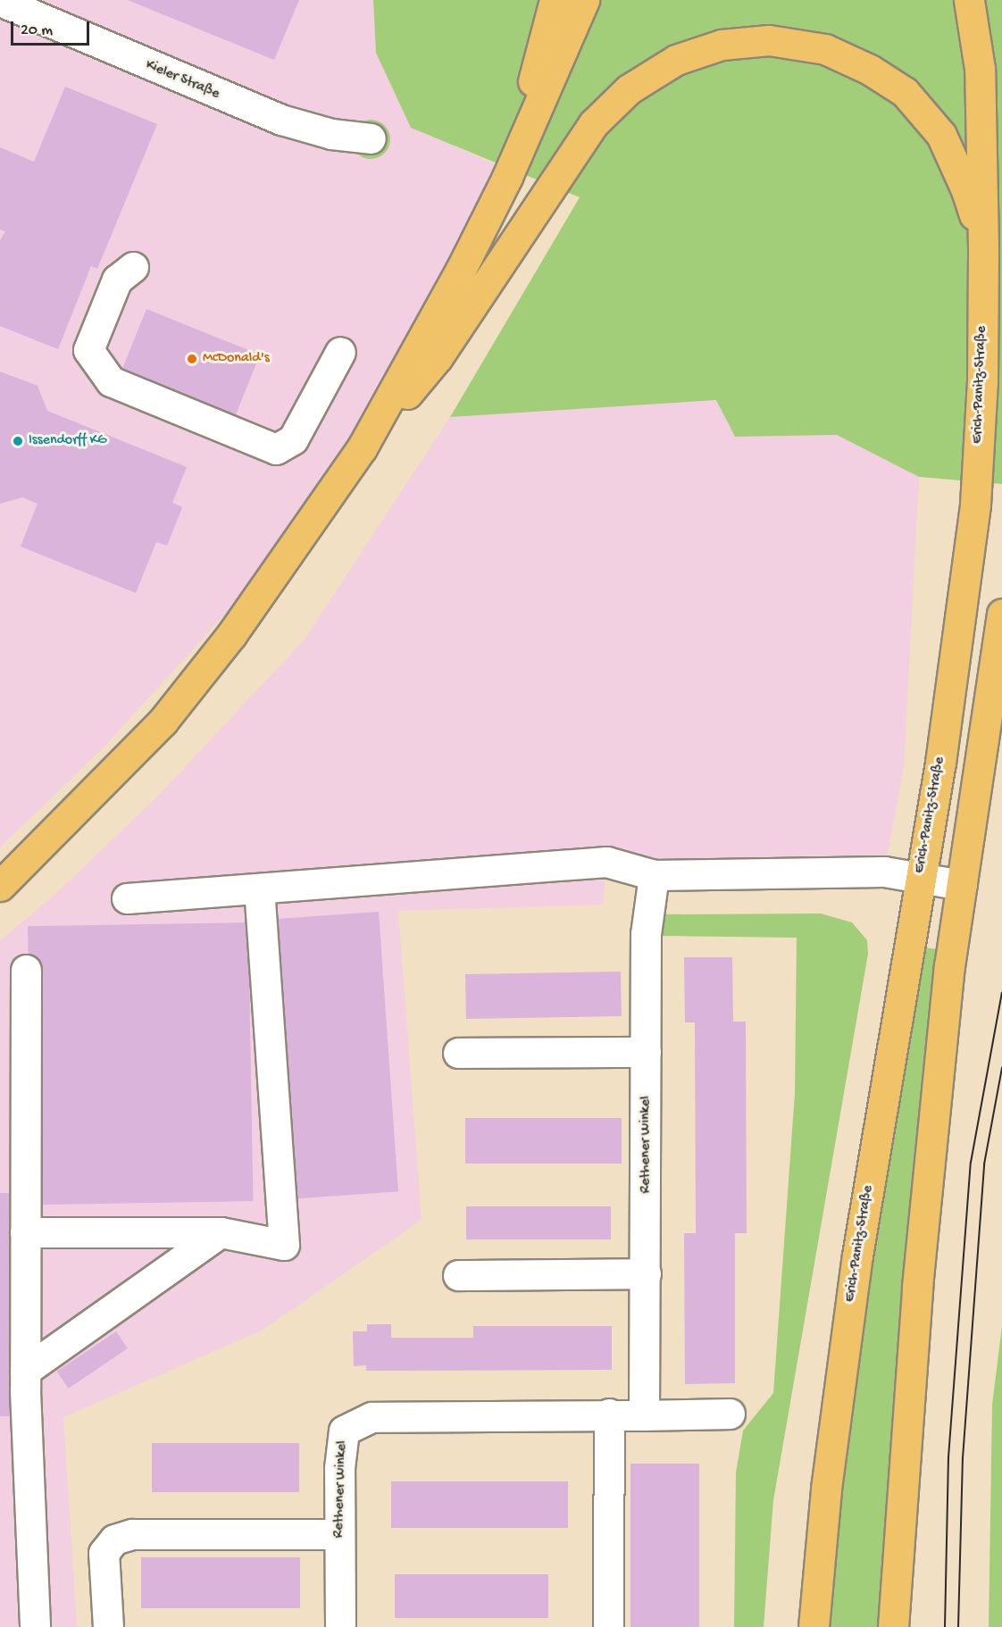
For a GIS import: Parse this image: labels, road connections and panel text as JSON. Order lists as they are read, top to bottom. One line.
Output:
{"streets":{"main road":["Erich-Panitz-Straße"],"street":["Kieler Straße","Rethener Winkel"]},"places":["McDonald's","Issendorff KG"],"scale_bar":"20 m"}
